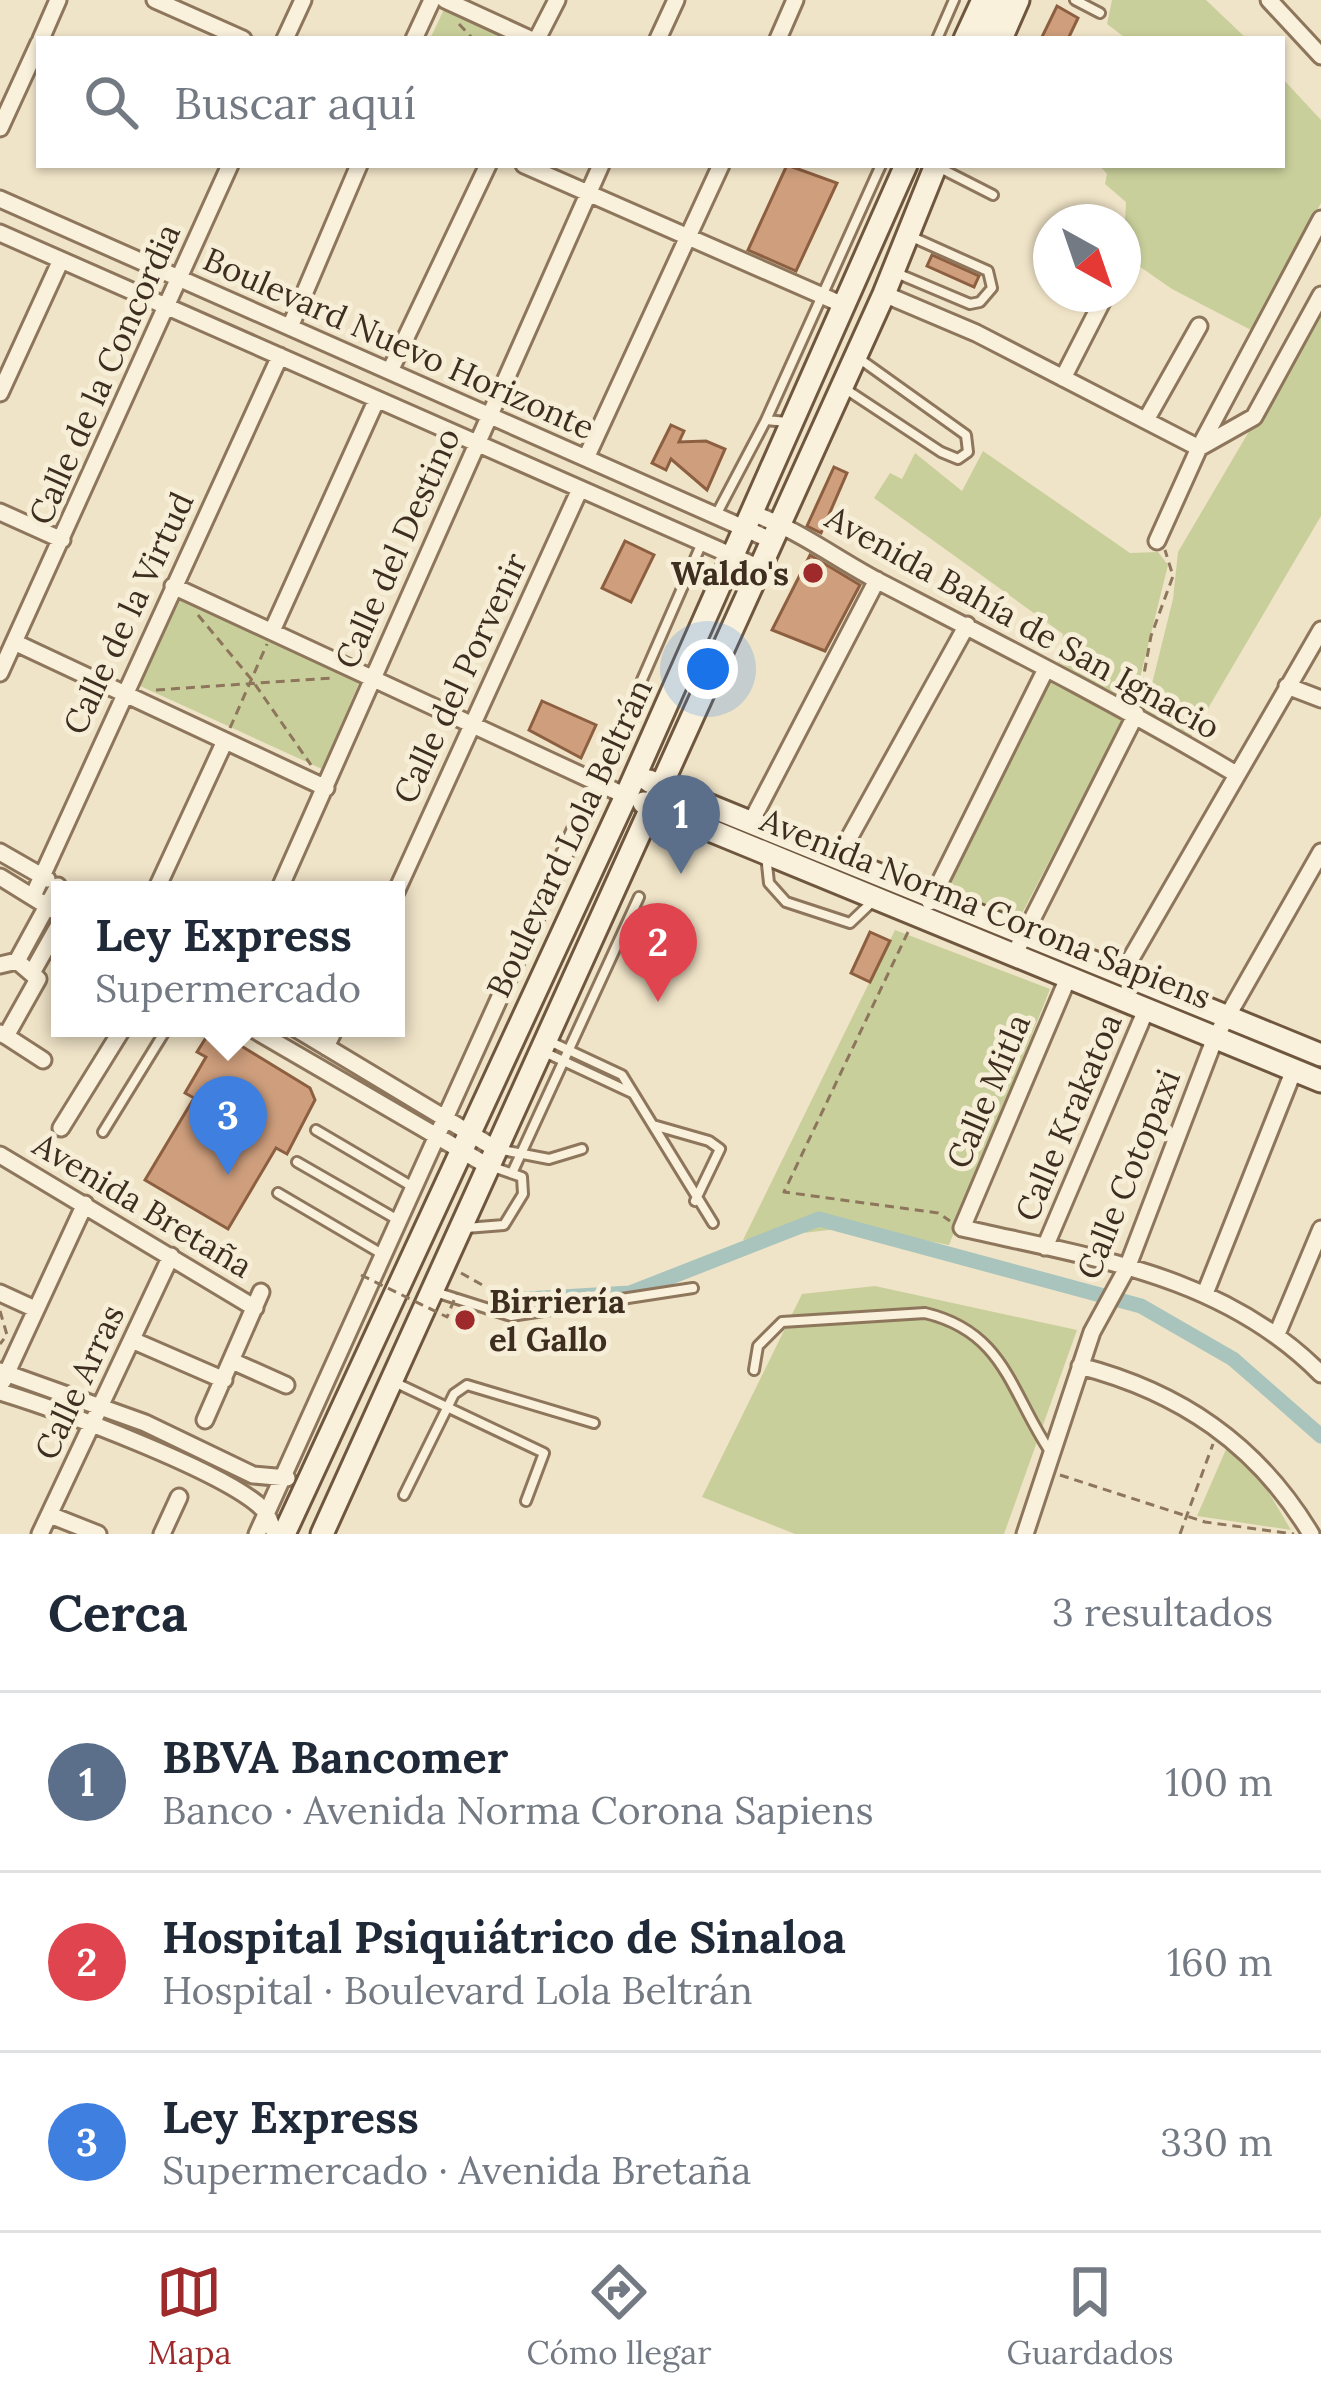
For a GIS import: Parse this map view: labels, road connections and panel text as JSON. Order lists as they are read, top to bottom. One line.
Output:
{"streets":{"main road":["Boulevard Lola Beltrán","Avenida Norma Corona Sapiens"],"street":["Boulevard Nuevo Horizonte","Calle de la Concordia","Calle del Destino","Calle de la Virtud","Avenida Bahía de San Ignacio","Calle del Porvenir","Calle Mitla","Calle Krakatoa","Calle Cotopaxi","Avenida Bretaña","Calle Arras"]},"crossings":[["Boulevard Nuevo Horizonte","Calle de la Concordia"],["Boulevard Nuevo Horizonte","Calle del Destino"],["Boulevard Nuevo Horizonte","Calle de la Virtud"],["Boulevard Nuevo Horizonte","Avenida Bahía de San Ignacio"],["Boulevard Nuevo Horizonte","Calle del Porvenir"],["Boulevard Nuevo Horizonte","Boulevard Lola Beltrán"],["Avenida Bahía de San Ignacio","Boulevard Lola Beltrán"],["Boulevard Lola Beltrán","Avenida Norma Corona Sapiens"],["Avenida Norma Corona Sapiens","Calle Mitla"],["Avenida Norma Corona Sapiens","Calle Krakatoa"],["Avenida Norma Corona Sapiens","Calle Cotopaxi"],["Avenida Bretaña","Calle Arras"]],"places":["Waldo's","Birriería el Gallo"],"north":"bottom right","page":{"search":"Buscar aquí","pins":["1","2","3"],"popup":["Ley Express","Supermercado"],"heading":["Cerca","3 resultados"],"list":[{"mark":"1","name":"BBVA Bancomer","note":"Banco · Avenida Norma Corona Sapiens","value":"100 m"},{"mark":"2","name":"Hospital Psiquiátrico de Sinaloa","note":"Hospital · Boulevard Lola Beltrán","value":"160 m"},{"mark":"3","name":"Ley Express","note":"Supermercado · Avenida Bretaña","value":"330 m"}],"nav":["Mapa","Cómo llegar","Guardados"]}}
